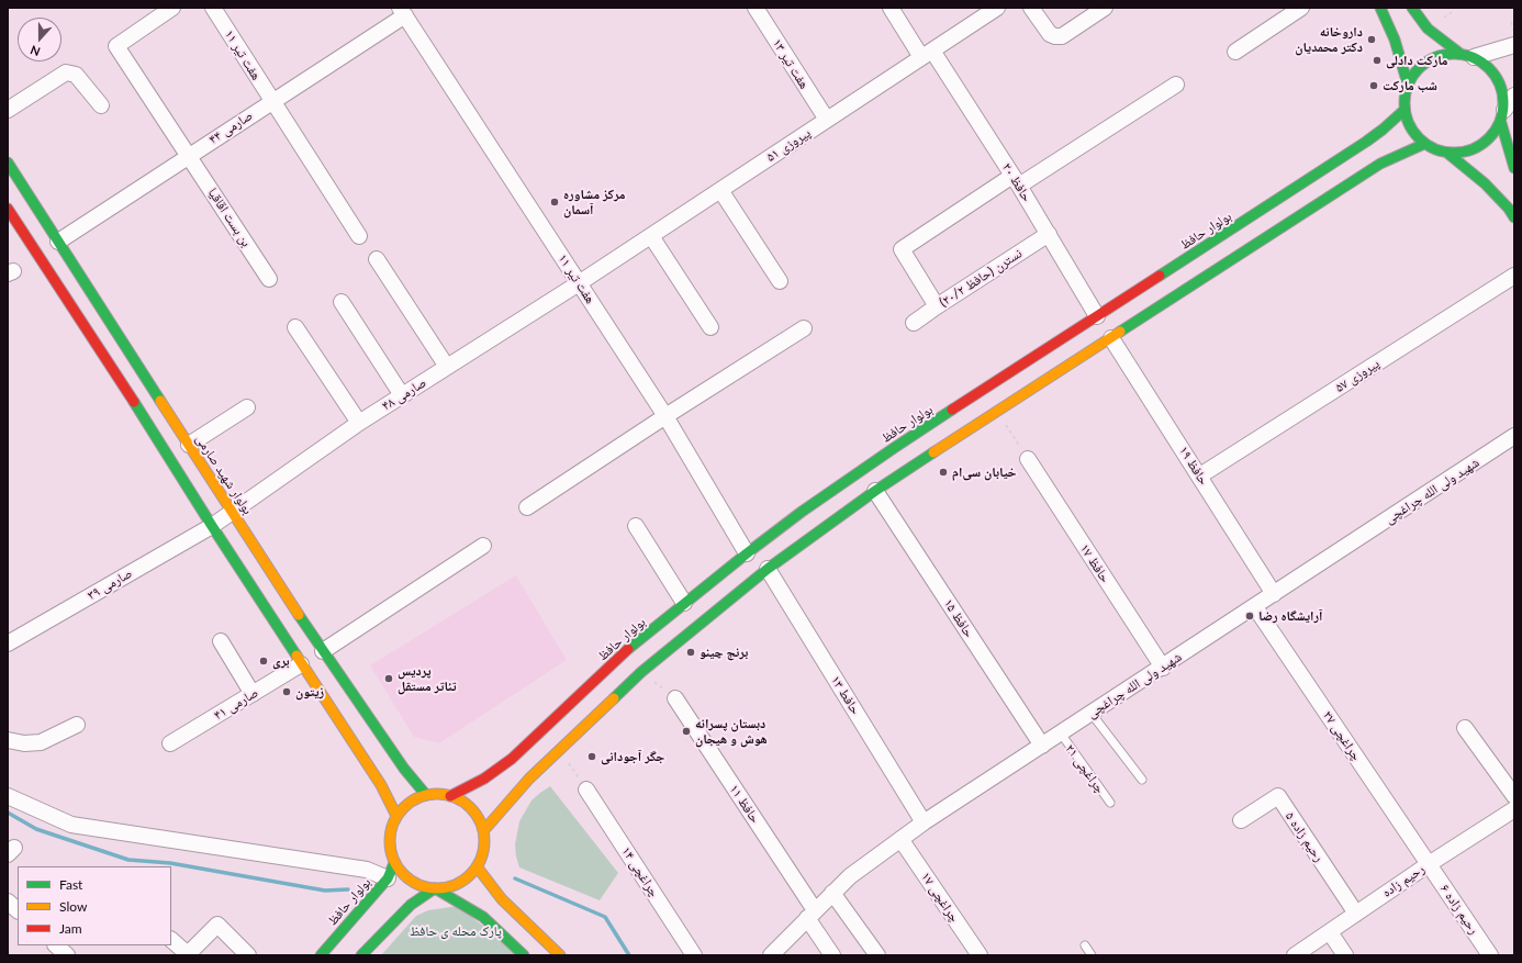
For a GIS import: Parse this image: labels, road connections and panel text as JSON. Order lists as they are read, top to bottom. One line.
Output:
{"streets":{"main road":["بولوار حافظ","بولوار شهید صارمی"],"street":["هفت تیر ۱۱","هفت تیر ۱۳","صارمی ۴۴","پیروزی ۵۱","حافظ ۲۰","بن بست اقاقیا","نسترن (حافظ ۲۰/۲)","پیروزی ۵۷","صارمی ۴۸","حافظ ۱۹","شهید ولی الله چراغچی","حافظ ۱۷","صارمی ۳۹","حافظ ۱۵","حافط ۱۳","صارمی ۴۱","چراغچی ۲۷","حافظ ۱۱","رحیم زاده ۵","چراغچی ۱۴","رحیم زاده","چراغچی ۱۷","رحیم زاده ۶"],"lane":["چراغچی ۲۱"]},"crossings":[["هفت تیر ۱۱","صارمی ۴۴"],["هفت تیر ۱۱","پیروزی ۵۱"],["هفت تیر ۱۱","بولوار حافظ"],["هفت تیر ۱۱","صارمی ۴۸"],["هفت تیر ۱۳","پیروزی ۵۱"],["صارمی ۴۴","بن بست اقاقیا"],["صارمی ۴۴","بولوار شهید صارمی"],["پیروزی ۵۱","حافظ ۲۰"],["پیروزی ۵۱","صارمی ۴۸"],["حافظ ۲۰","بولوار حافظ"],["حافظ ۲۰","نسترن (حافظ ۲۰/۲)"],["بولوار حافظ","بولوار شهید صارمی"],["پیروزی ۵۷","حافظ ۱۹"],["صارمی ۴۸","بولوار شهید صارمی"],["صارمی ۴۸","صارمی ۳۹"],["حافظ ۱۹","شهید ولی الله چراغچی"],["بولوار شهید صارمی","صارمی ۳۹"],["شهید ولی الله چراغچی","حافظ ۱۷"],["شهید ولی الله چراغچی","حافظ ۱۵"],["شهید ولی الله چراغچی","حافط ۱۳"],["شهید ولی الله چراغچی","چراغچی ۲۷"],["شهید ولی الله چراغچی","چراغچی ۲۱"],["شهید ولی الله چراغچی","حافظ ۱۱"],["شهید ولی الله چراغچی","چراغچی ۱۷"],["چراغچی ۲۷","رحیم زاده"],["چراغچی ۲۷","رحیم زاده ۶"],["رحیم زاده ۵","رحیم زاده"],["رحیم زاده","رحیم زاده ۶"]],"parks":["پارک محله ی حافظ"],"places":["داروخانه دکتر محمدیان","مارکت دادلی","شب مارکت","مرکز مشاوره آسمان","خیابان سی‌ام","آرایشگاه رضا","برنج چینو","بری","پردیس تئاتر مستقل","زیتون","دبستان پسرانه هوش و هیجان","جگر آجودانی"],"legend":["Fast","Slow","Jam"],"north":"bottom"}
